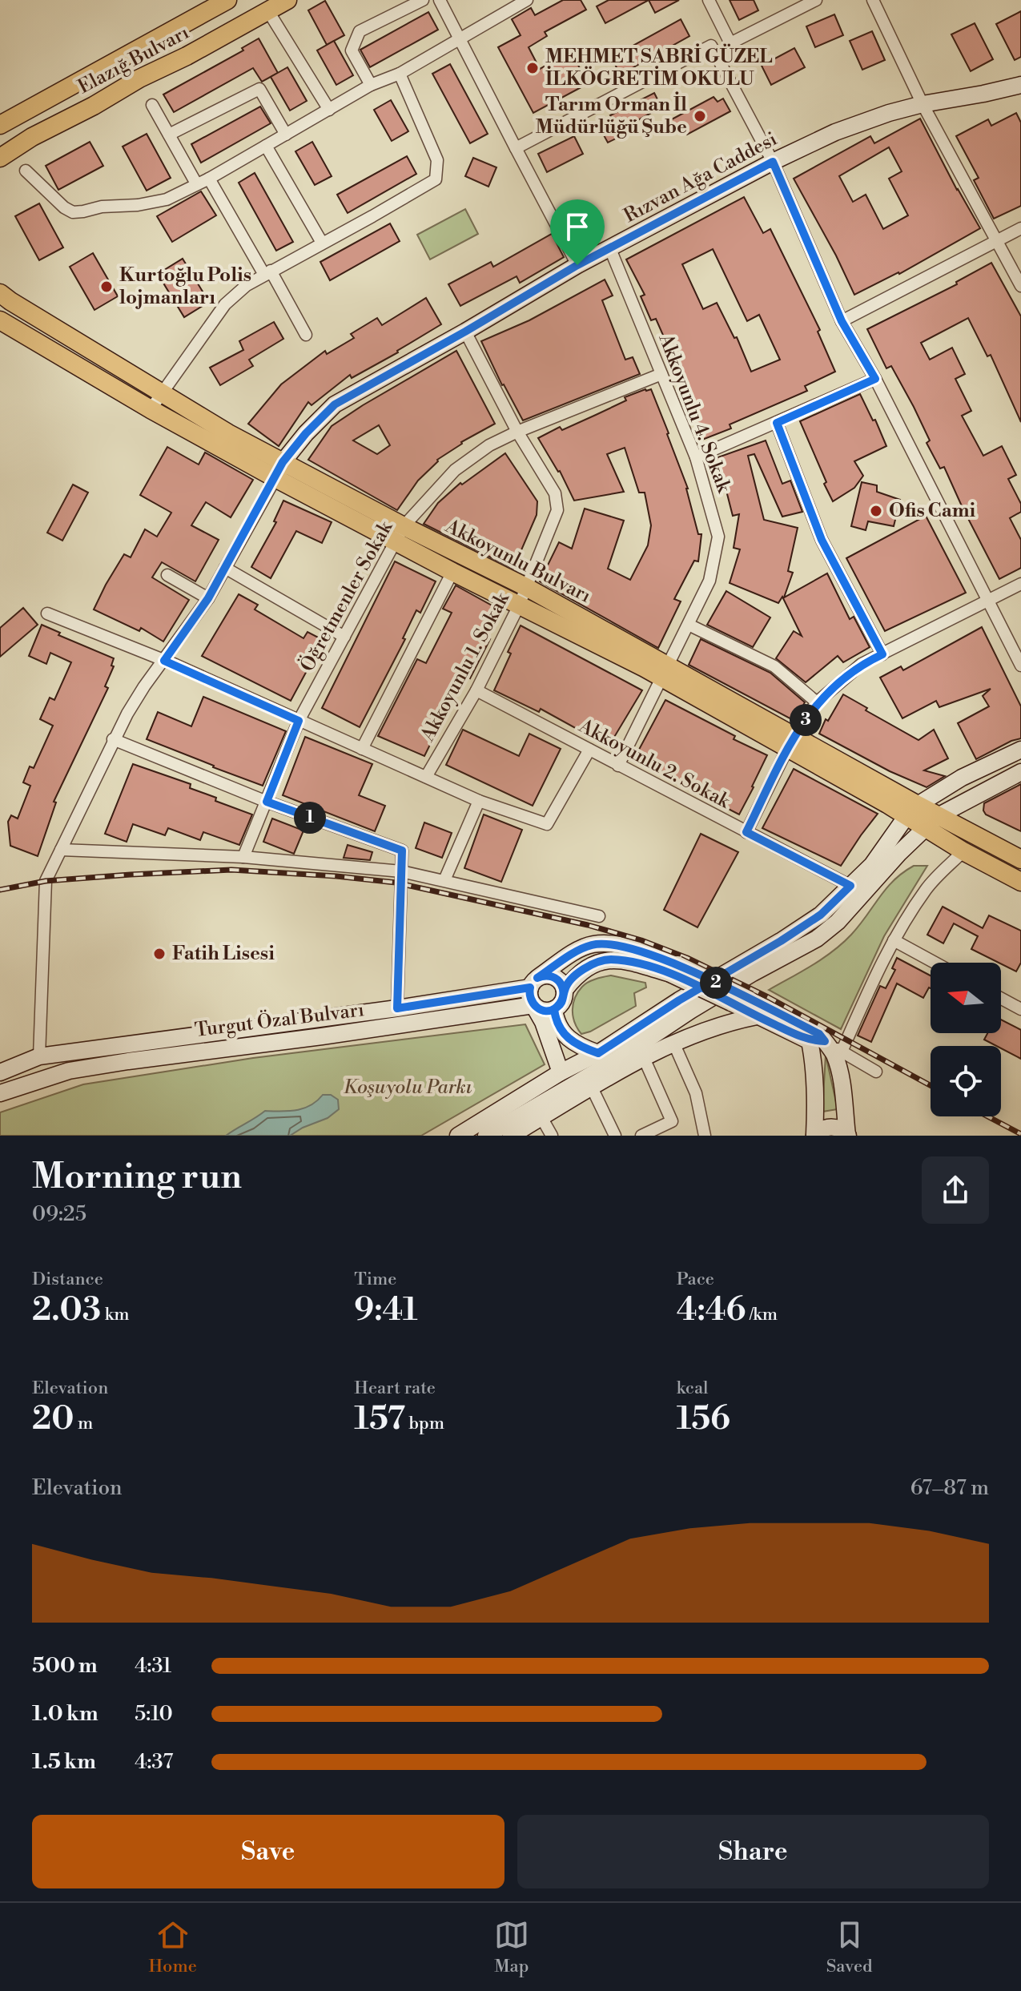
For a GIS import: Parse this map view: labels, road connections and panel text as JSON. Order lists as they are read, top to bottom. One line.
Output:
{"streets":{"main road":["Elazığ Bulvarı","Rızvan Ağa Caddesi","Akkoyunlu Bulvarı","Turgut Özal Bulvarı"],"street":["Akkoyunlu 4. Sokak","Öğretmenler Sokak","Akkoyunlu 1. Sokak","Akkoyunlu 2. Sokak"]},"crossings":[["Rızvan Ağa Caddesi","Akkoyunlu 4. Sokak"],["Rızvan Ağa Caddesi","Akkoyunlu Bulvarı"],["Rızvan Ağa Caddesi","Akkoyunlu 1. Sokak"],["Akkoyunlu 4. Sokak","Akkoyunlu Bulvarı"],["Akkoyunlu 4. Sokak","Öğretmenler Sokak"],["Akkoyunlu 4. Sokak","Akkoyunlu 2. Sokak"],["Akkoyunlu Bulvarı","Öğretmenler Sokak"],["Akkoyunlu Bulvarı","Akkoyunlu 1. Sokak"],["Öğretmenler Sokak","Akkoyunlu 1. Sokak"],["Akkoyunlu 1. Sokak","Akkoyunlu 2. Sokak"]],"parks":["Koşuyolu Parkı"],"places":["MEHMET SABRİ GÜZEL İLKÖGRETİM OKULU","Tarım Orman İl Müdürlüğü Şube","Kurtoğlu Polis lojmanları","Ofis Cami","Fatih Lisesi"],"north":"left","page":{"pins":["3","1","2"],"heading":["Morning run","09:25"],"stats":[["Distance","2.03 km"],["Time","9:41"],["Pace","4:46 /km"],["Elevation","20 m"],["Heart rate","157 bpm"],["kcal","156"]],"chart":["Elevation","67–87 m"],"list":[{"name":"500 m","note":"4:31"},{"name":"1.0 km","note":"5:10"},{"name":"1.5 km","note":"4:37"}],"buttons":["Save","Share"],"tabs":["Home","Map","Saved"]}}
